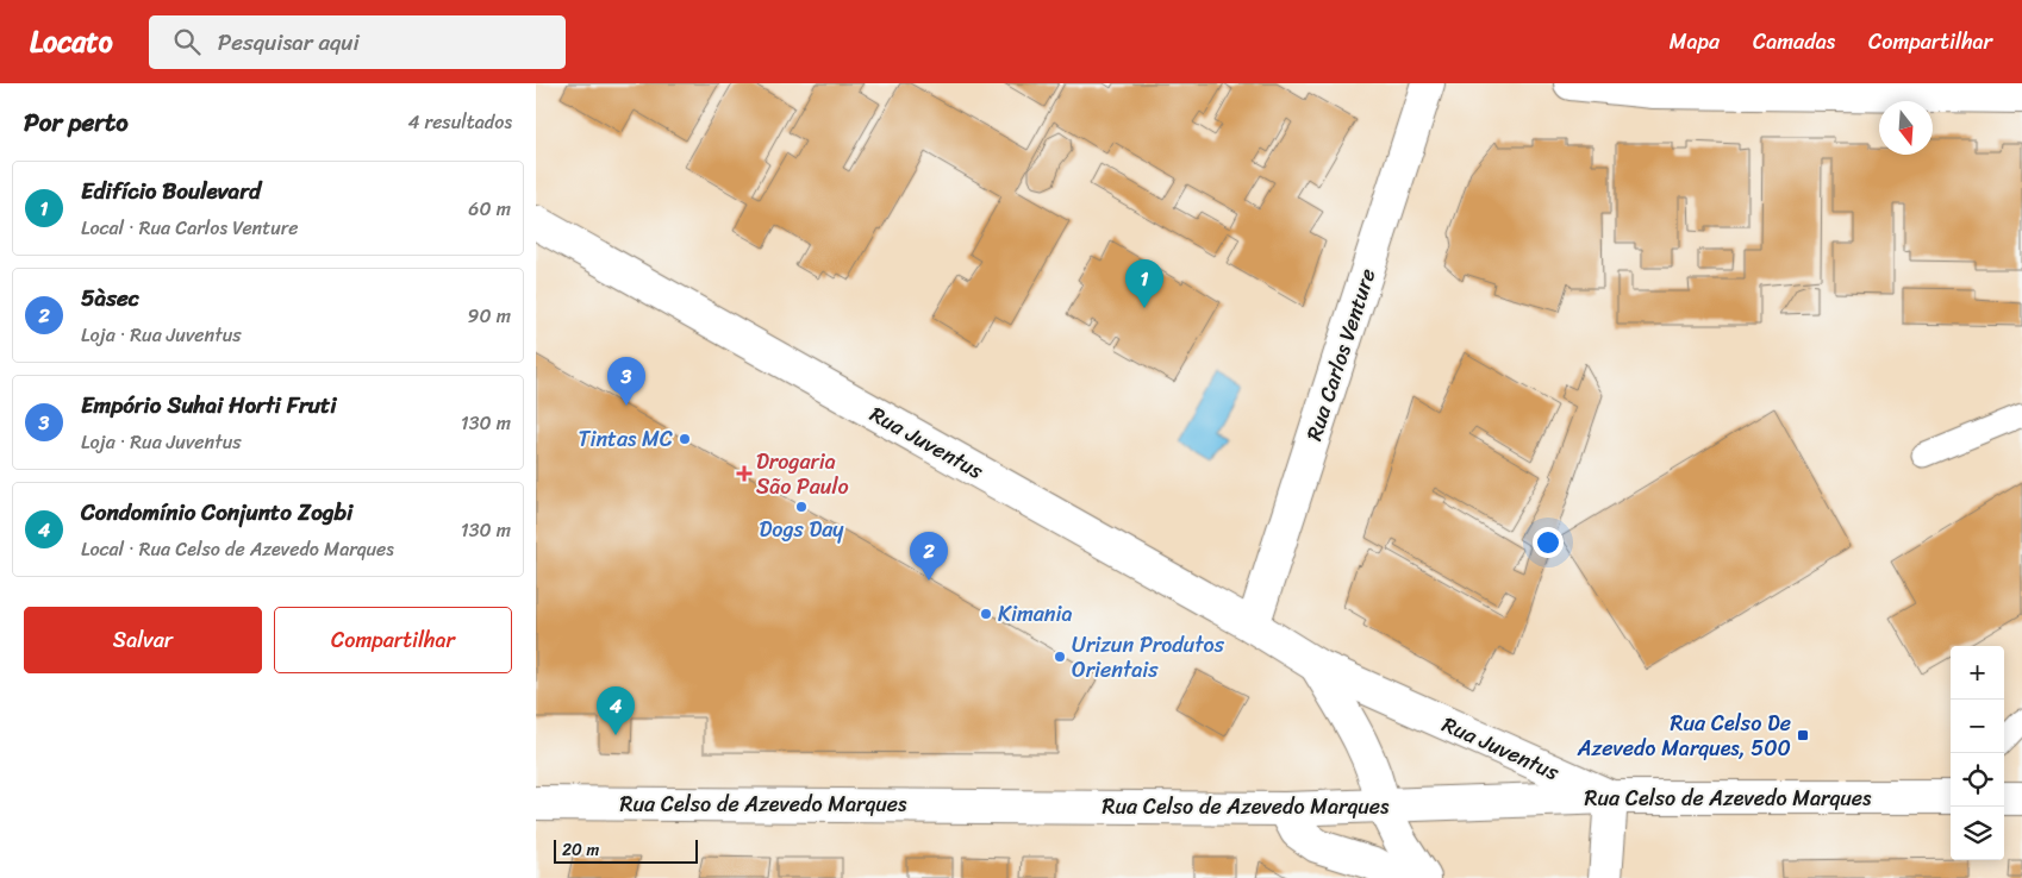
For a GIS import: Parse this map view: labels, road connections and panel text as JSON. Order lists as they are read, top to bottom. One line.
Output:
{"streets":{"street":["Rua Carlos Venture","Rua Juventus","Rua Celso de Azevedo Marques"]},"crossings":[["Rua Carlos Venture","Rua Juventus"],["Rua Juventus","Rua Celso de Azevedo Marques"]],"places":{"other":["Tintas MC","Dogs Day","Kimania","Urizun Produtos Orientais"],"health":["Drogaria São Paulo"],"transit":["Rua Celso De Azevedo Marques, 500"]},"scale_bar":"20 m","north":"bottom","page":{"header":"Locato","search":"Pesquisar aqui","nav":["Mapa","Camadas","Compartilhar"],"heading":["Por perto","4 resultados"],"list":[{"mark":"1","name":"Edifício Boulevard","note":"Local · Rua Carlos Venture","value":"60 m"},{"mark":"2","name":"5àsec","note":"Loja · Rua Juventus","value":"90 m"},{"mark":"3","name":"Empório Suhai Horti Fruti","note":"Loja · Rua Juventus","value":"130 m"},{"mark":"4","name":"Condomínio Conjunto Zogbi","note":"Local · Rua Celso de Azevedo Marques","value":"130 m"}],"pins":["1","3","2","4"],"buttons":["Salvar","Compartilhar"],"map_buttons":["+","−"],"scale":"20 m"}}
